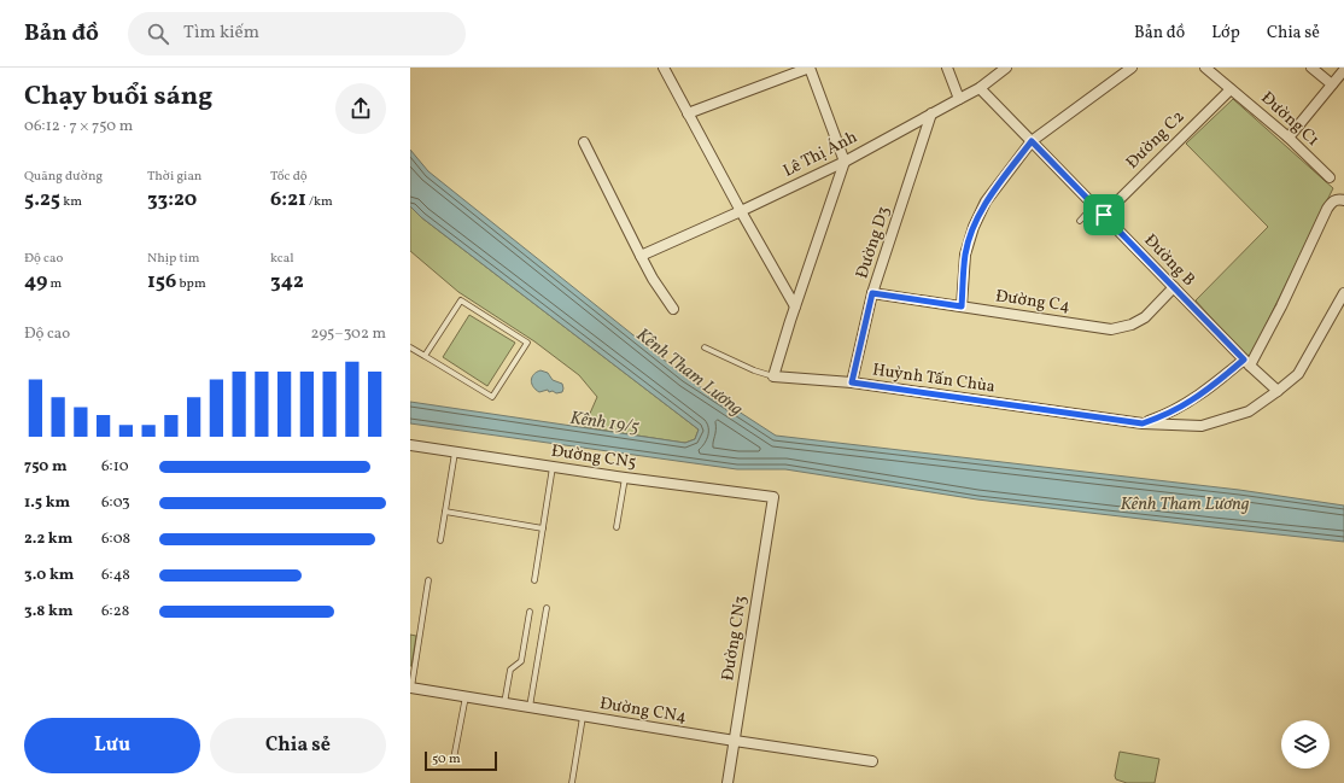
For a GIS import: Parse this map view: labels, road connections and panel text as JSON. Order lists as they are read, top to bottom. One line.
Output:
{"streets":{"street":["Đường C1","Đường C2","Lê Thị Ánh","Đường D3","Đường B","Đường C4","Huỳnh Tấn Chùa","Đường CN5","Đường CN3","Đường CN4"]},"crossings":[["Đường C1","Đường C2"],["Đường C2","Đường B"],["Lê Thị Ánh","Đường D3"],["Lê Thị Ánh","Đường B"],["Đường D3","Đường C4"],["Đường D3","Huỳnh Tấn Chùa"],["Đường B","Đường C4"],["Đường B","Huỳnh Tấn Chùa"],["Đường CN5","Đường CN3"],["Đường CN3","Đường CN4"]],"water":["Kênh Tham Lương","Kênh 19/5"],"scale_bar":"50 m","page":{"header":"Bản đồ","search":"Tìm kiếm","nav":["Bản đồ","Lớp","Chia sẻ"],"heading":["Chạy buổi sáng","06:12 · 7 × 750 m"],"stats":[["Quãng đường","5.25 km"],["Thời gian","33:20"],["Tốc độ","6:21 /km"],["Độ cao","49 m"],["Nhịp tim","156 bpm"],["kcal","342"]],"chart":["Độ cao","295–302 m"],"list":[{"name":"750 m","note":"6:10"},{"name":"1.5 km","note":"6:03"},{"name":"2.2 km","note":"6:08"},{"name":"3.0 km","note":"6:48"},{"name":"3.8 km","note":"6:28"}],"buttons":["Lưu","Chia sẻ"],"scale":"50 m"}}
